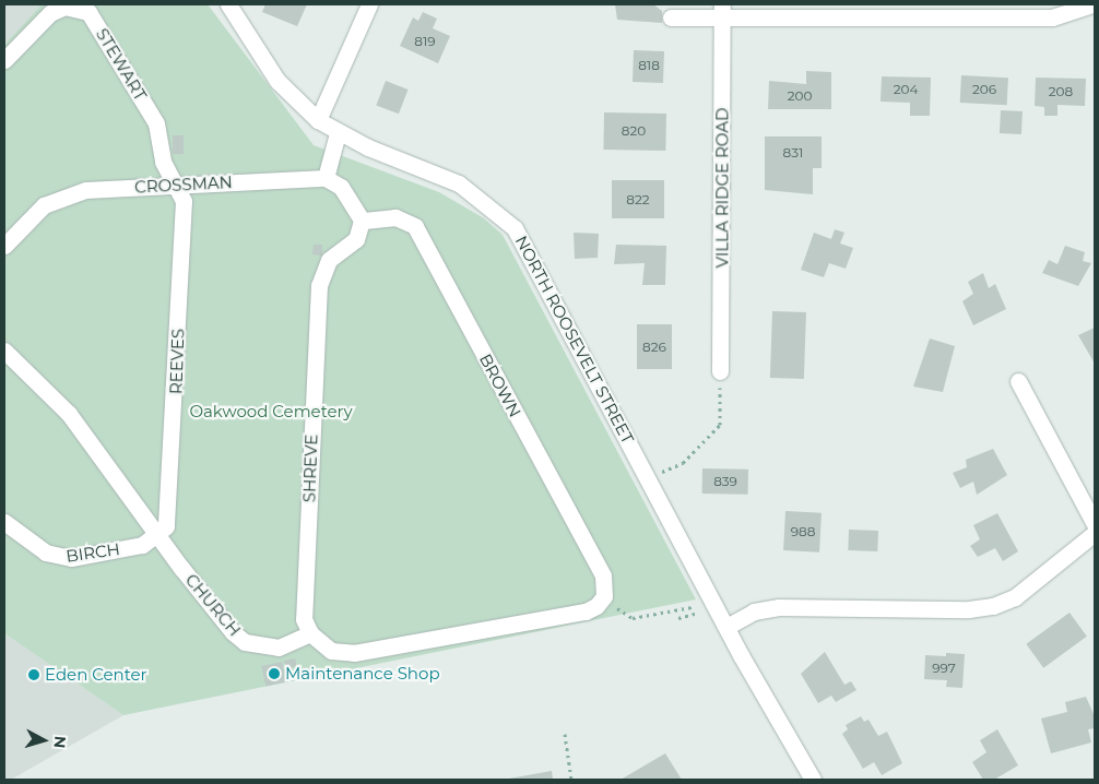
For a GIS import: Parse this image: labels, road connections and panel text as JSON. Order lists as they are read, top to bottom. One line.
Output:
{"streets":{"street":["STEWART","CROSSMAN","VILLA RIDGE ROAD","NORTH ROOSEVELT STREET","REEVES","BROWN","SHREVE","BIRCH","CHURCH"]},"crossings":[["STEWART","CROSSMAN"],["STEWART","REEVES"],["CROSSMAN","REEVES"],["REEVES","BIRCH"],["REEVES","CHURCH"],["BROWN","SHREVE"],["SHREVE","CHURCH"],["BIRCH","CHURCH"]],"parks":["Oakwood Cemetery"],"places":["Maintenance Shop","Eden Center"],"house_numbers":["819","818","204","206","208","200","820","831","822","826","839","988","997"],"north":"right"}
